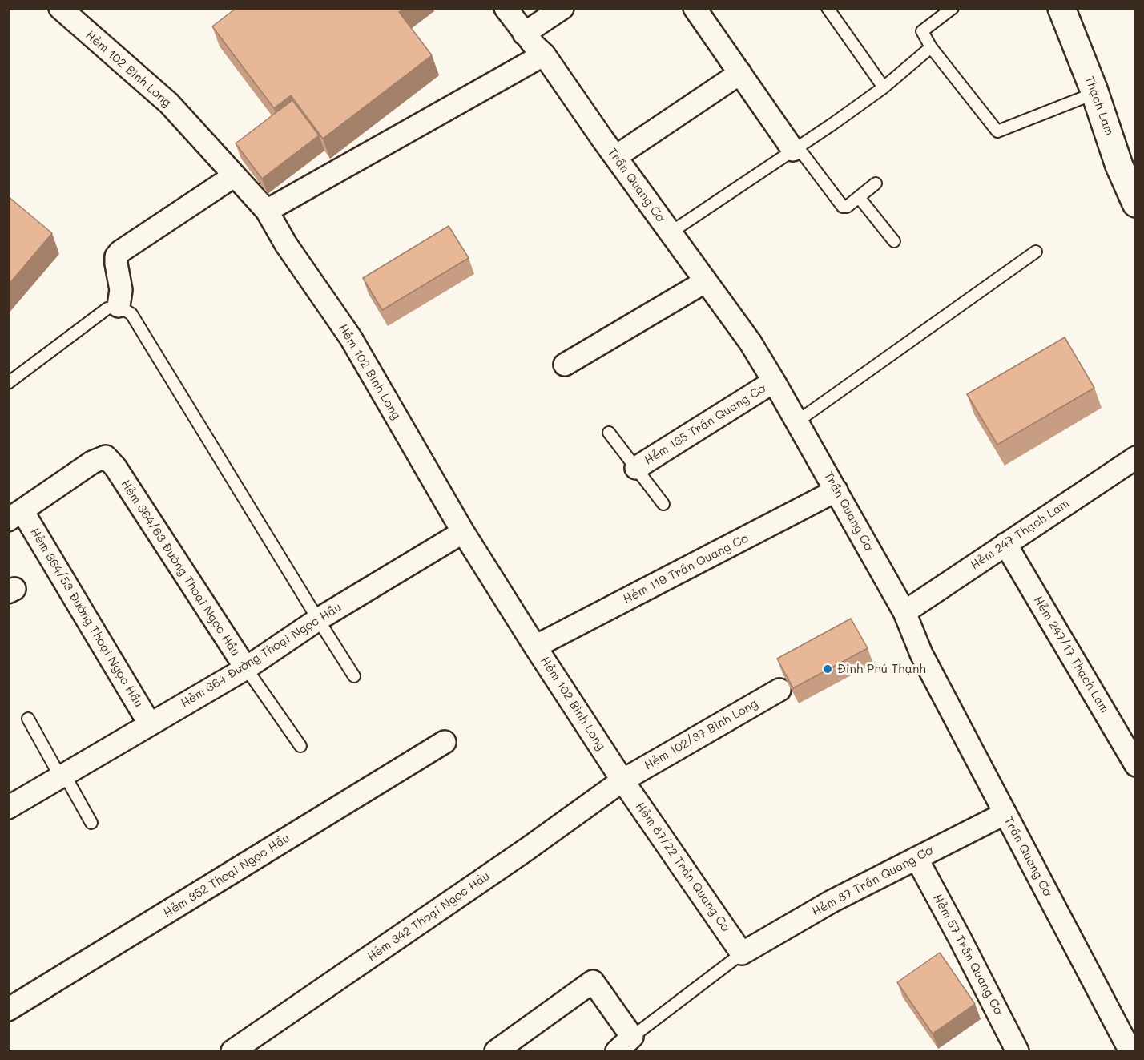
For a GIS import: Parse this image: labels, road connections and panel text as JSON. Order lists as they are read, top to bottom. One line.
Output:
{"streets":{"street":["Hẻm 102 Bình Long","Thạch Lam","Trần Quang Cơ","Hẻm 135 Trần Quang Cơ","Hẻm 247 Thạch Lam","Hẻm 364/63 Đường Thoại Ngọc Hầu","Hẻm 119 Trần Quang Cơ","Hẻm 364/53 Đường Thoại Ngọc Hầu","Hẻm 247/17 Thạch Lam","Hẻm 364 Đường Thoại Ngọc Hầu","Hẻm 102/37 Bình Long","Hẻm 87/22 Trần Quang Cơ","Hẻm 352 Thoại Ngọc Hầu","Hẻm 87 Trần Quang Cơ","Hẻm 342 Thoại Ngọc Hầu","Hẻm 57 Trần Quang Cơ"]},"crossings":[["Hẻm 102 Bình Long","Hẻm 119 Trần Quang Cơ"],["Hẻm 102 Bình Long","Hẻm 364 Đường Thoại Ngọc Hầu"],["Hẻm 102 Bình Long","Hẻm 102/37 Bình Long"],["Hẻm 102 Bình Long","Hẻm 87/22 Trần Quang Cơ"],["Hẻm 102 Bình Long","Hẻm 342 Thoại Ngọc Hầu"],["Trần Quang Cơ","Hẻm 135 Trần Quang Cơ"],["Trần Quang Cơ","Hẻm 247 Thạch Lam"],["Trần Quang Cơ","Hẻm 119 Trần Quang Cơ"],["Trần Quang Cơ","Hẻm 87 Trần Quang Cơ"],["Hẻm 247 Thạch Lam","Hẻm 247/17 Thạch Lam"],["Hẻm 364/63 Đường Thoại Ngọc Hầu","Hẻm 364/53 Đường Thoại Ngọc Hầu"],["Hẻm 364/63 Đường Thoại Ngọc Hầu","Hẻm 364 Đường Thoại Ngọc Hầu"],["Hẻm 364/53 Đường Thoại Ngọc Hầu","Hẻm 364 Đường Thoại Ngọc Hầu"],["Hẻm 102/37 Bình Long","Hẻm 87/22 Trần Quang Cơ"],["Hẻm 102/37 Bình Long","Hẻm 342 Thoại Ngọc Hầu"],["Hẻm 87/22 Trần Quang Cơ","Hẻm 87 Trần Quang Cơ"],["Hẻm 87/22 Trần Quang Cơ","Hẻm 342 Thoại Ngọc Hầu"],["Hẻm 87 Trần Quang Cơ","Hẻm 57 Trần Quang Cơ"]],"places":["Đình Phú Thạnh"]}
